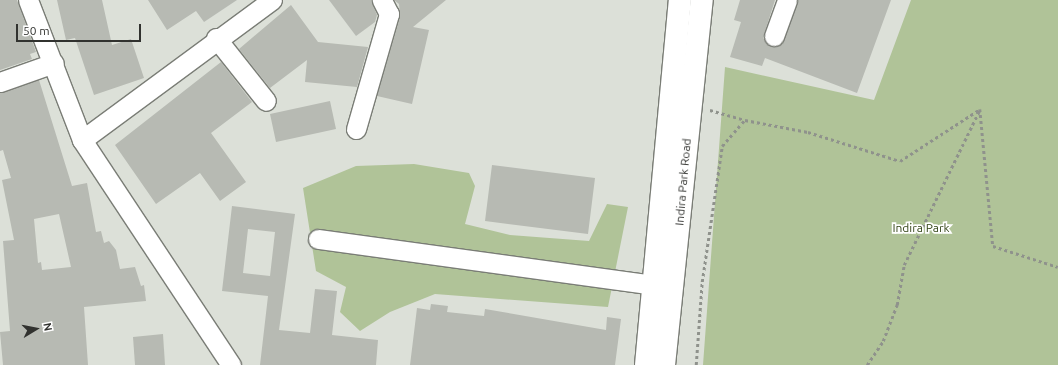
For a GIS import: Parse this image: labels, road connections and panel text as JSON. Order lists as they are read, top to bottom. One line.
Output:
{"streets":{"main road":["Indira Park Road"]},"parks":["Indira Park"],"scale_bar":"50 m","north":"right"}
